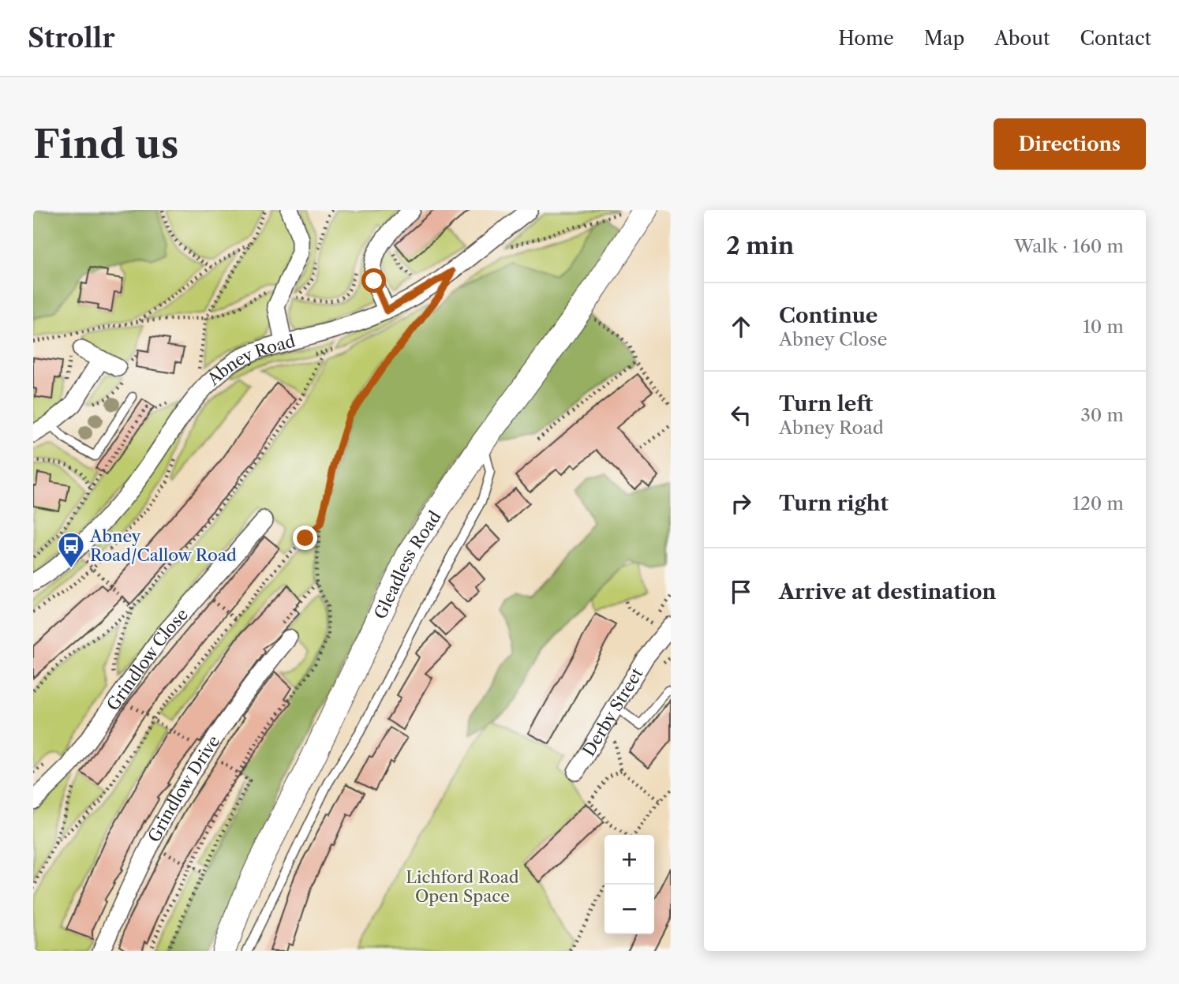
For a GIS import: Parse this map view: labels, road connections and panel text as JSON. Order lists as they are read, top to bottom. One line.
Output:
{"streets":{"main road":["Gleadless Road"],"street":["Abney Road","Grindlow Close","Derby Street","Grindlow Drive"]},"parks":["Lichford Road Open Space"],"places":{"bus stop":["Abney Road/Callow Road"]},"page":{"header":"Strollr","nav":["Home","Map","About","Contact"],"buttons":"Directions","title":"Find us","heading":["2 min","Walk · 160 m"],"list":[["Continue","Abney Close","10 m"],["Turn left","Abney Road","30 m"],["Turn right","120 m"],"Arrive at destination"],"map_buttons":["+","−"]}}
